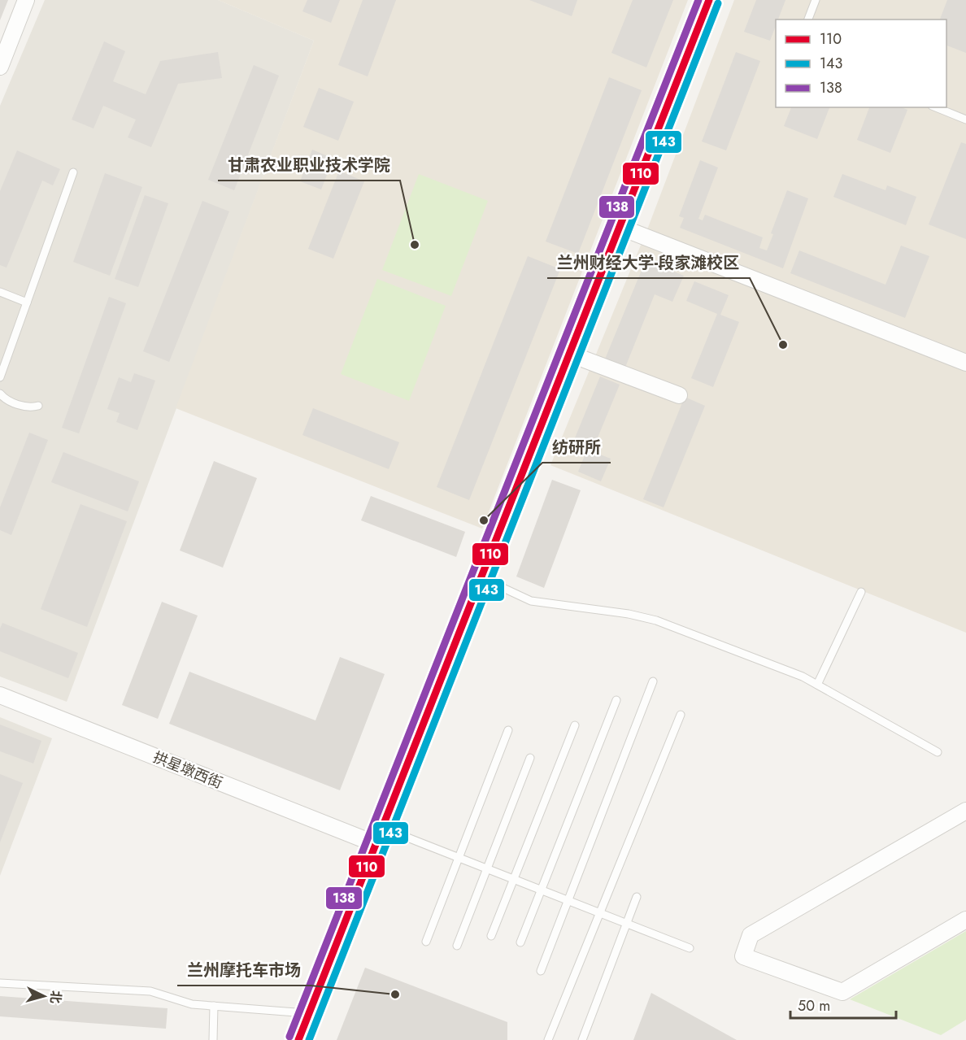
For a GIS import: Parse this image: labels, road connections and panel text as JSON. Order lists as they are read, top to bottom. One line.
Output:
{"streets":{"street":["拱星墩西街"]},"places":["甘肃农业职业技术学院","兰州财经大学-段家滩校区","纺研所","兰州摩托车市场"],"lines":["transit line 110","transit line 138","transit line 143"],"legend":["110","143","138"],"scale_bar":"50 m","north":"right"}
